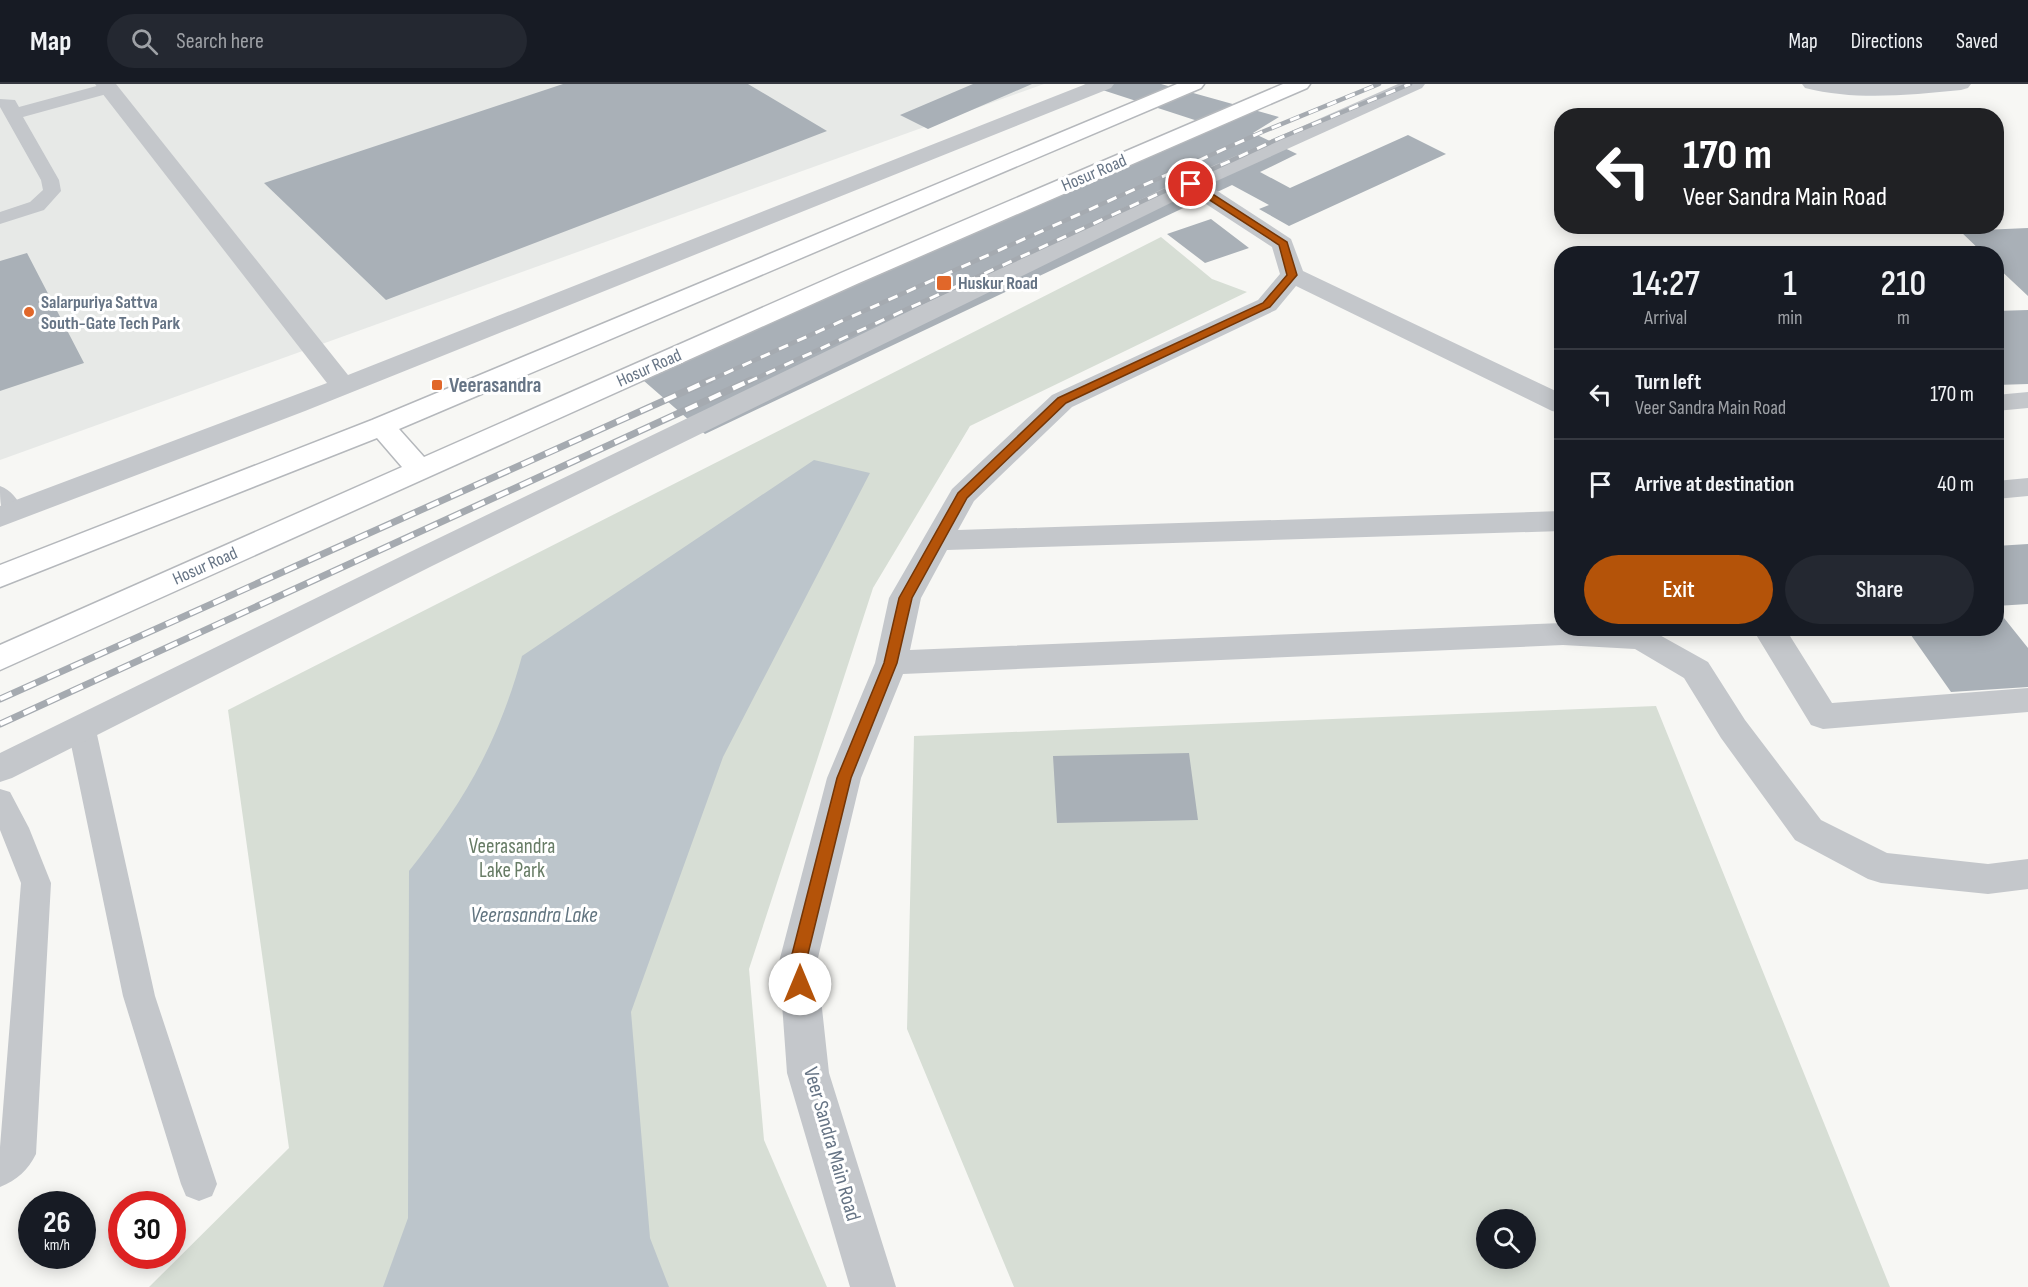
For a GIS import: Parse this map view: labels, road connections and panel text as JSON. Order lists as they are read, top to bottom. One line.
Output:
{"streets":{"highway":["Hosur Road"],"street":["Veer Sandra Main Road"]},"water":["Veerasandra Lake"],"parks":["Veerasandra Lake Park"],"places":{"transit":["Huskur Road","Veerasandra"],"other":["Salarpuriya Sattva South-Gate Tech Park"]},"page":{"header":"Map","search":"Search here","nav":["Map","Directions","Saved"],"turn":["170 m","Veer Sandra Main Road"],"eta":["14:27","Arrival","1","min","210","m"],"list":[{"name":"Turn left","note":"Veer Sandra Main Road","value":"170 m"},{"name":"Arrive at destination","value":"40 m"}],"buttons":["Exit","Share"],"speed":"26 km/h","limit":"30"}}
